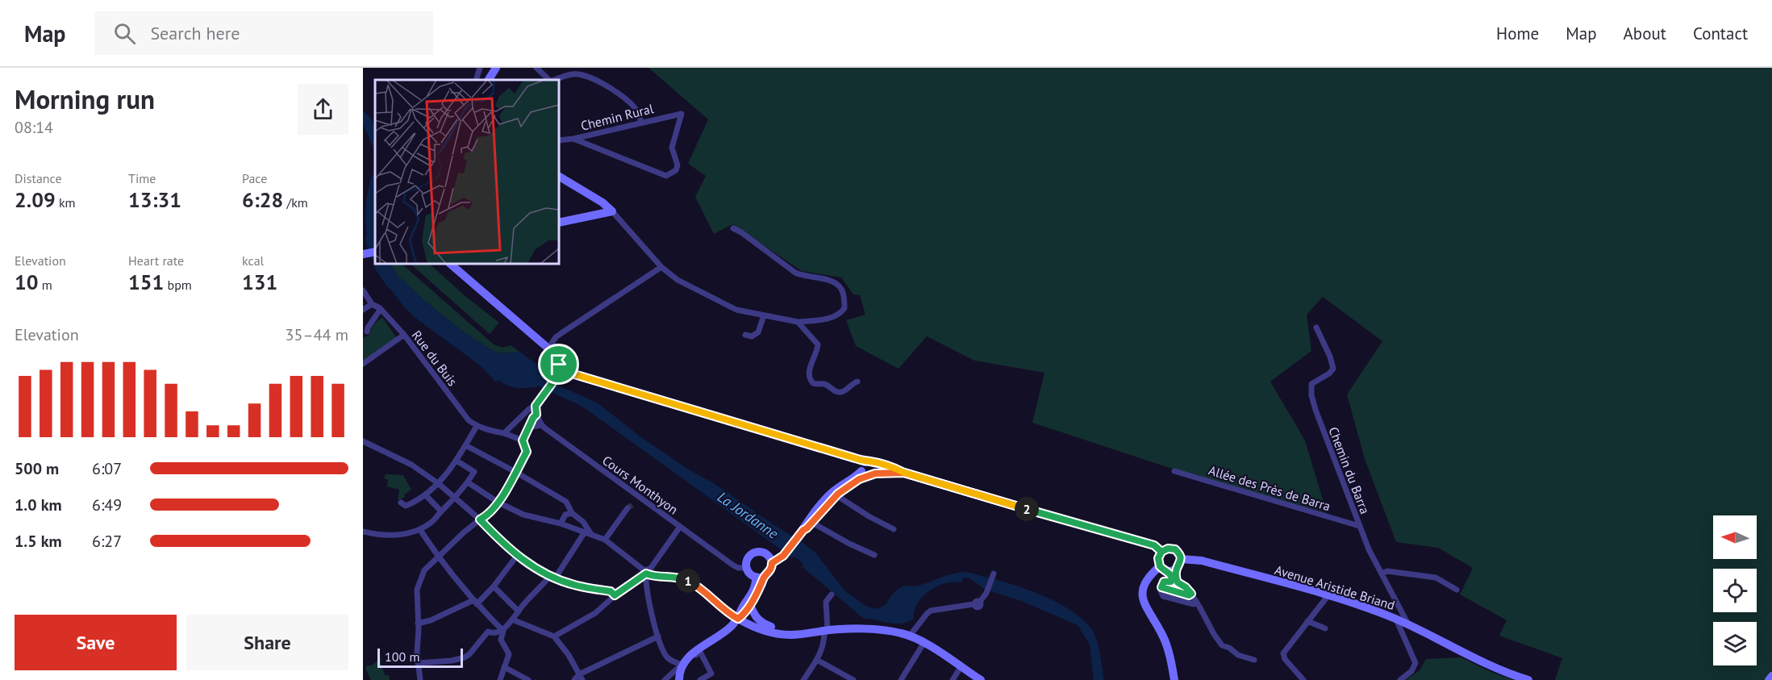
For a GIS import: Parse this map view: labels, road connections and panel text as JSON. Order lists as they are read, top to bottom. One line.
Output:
{"streets":{"main road":["Avenue Aristide Briand"],"street":["Chemin Rural","Rue du Buis","Chemin du Barra","Cours Monthyon","Allée des Près de Barra"]},"crossings":[["Chemin du Barra","Allée des Près de Barra"],["Chemin du Barra","Avenue Aristide Briand"]],"water":["La Jordanne"],"scale_bar":"100 m","north":"left","page":{"header":"Map","search":"Search here","nav":["Home","Map","About","Contact"],"heading":["Morning run","08:14"],"stats":[["Distance","2.09 km"],["Time","13:31"],["Pace","6:28 /km"],["Elevation","10 m"],["Heart rate","151 bpm"],["kcal","131"]],"chart":["Elevation","35–44 m"],"list":[{"name":"500 m","note":"6:07"},{"name":"1.0 km","note":"6:49"},{"name":"1.5 km","note":"6:27"}],"pins":["2","1"],"buttons":["Save","Share"],"scale":"100 m"}}
